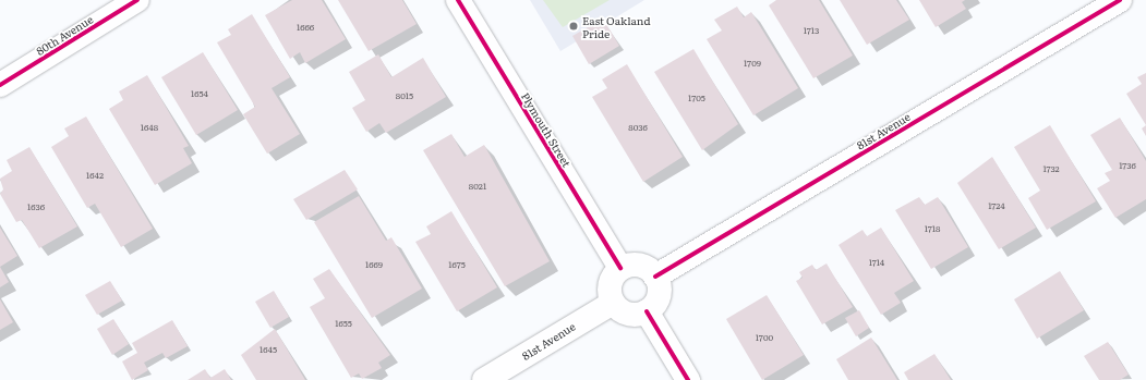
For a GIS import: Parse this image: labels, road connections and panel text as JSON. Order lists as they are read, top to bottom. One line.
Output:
{"streets":{"street":["80th Avenue","Plymouth Street","81st Avenue"]},"crossings":[["Plymouth Street","81st Avenue"]],"places":["East Oakland Pride"],"house_numbers":["1666","1713","1709","1654","8015","1705","1648","8036","1736","1732","1642","8021","1724","1636","1718","1714","1669","1675","1655","1700","1645"]}
